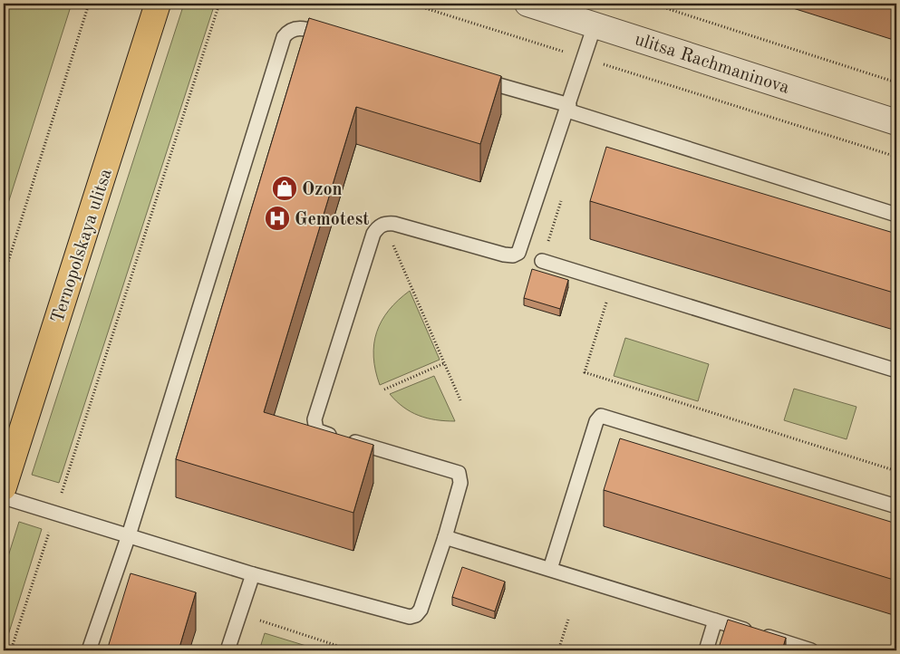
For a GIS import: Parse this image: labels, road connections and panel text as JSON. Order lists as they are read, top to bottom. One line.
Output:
{"streets":{"main road":["Ternopolskaya ulitsa"],"street":["ulitsa Rachmaninova"]},"places":{"shop":["Ozon"],"hospital":["Gemotest"]}}
